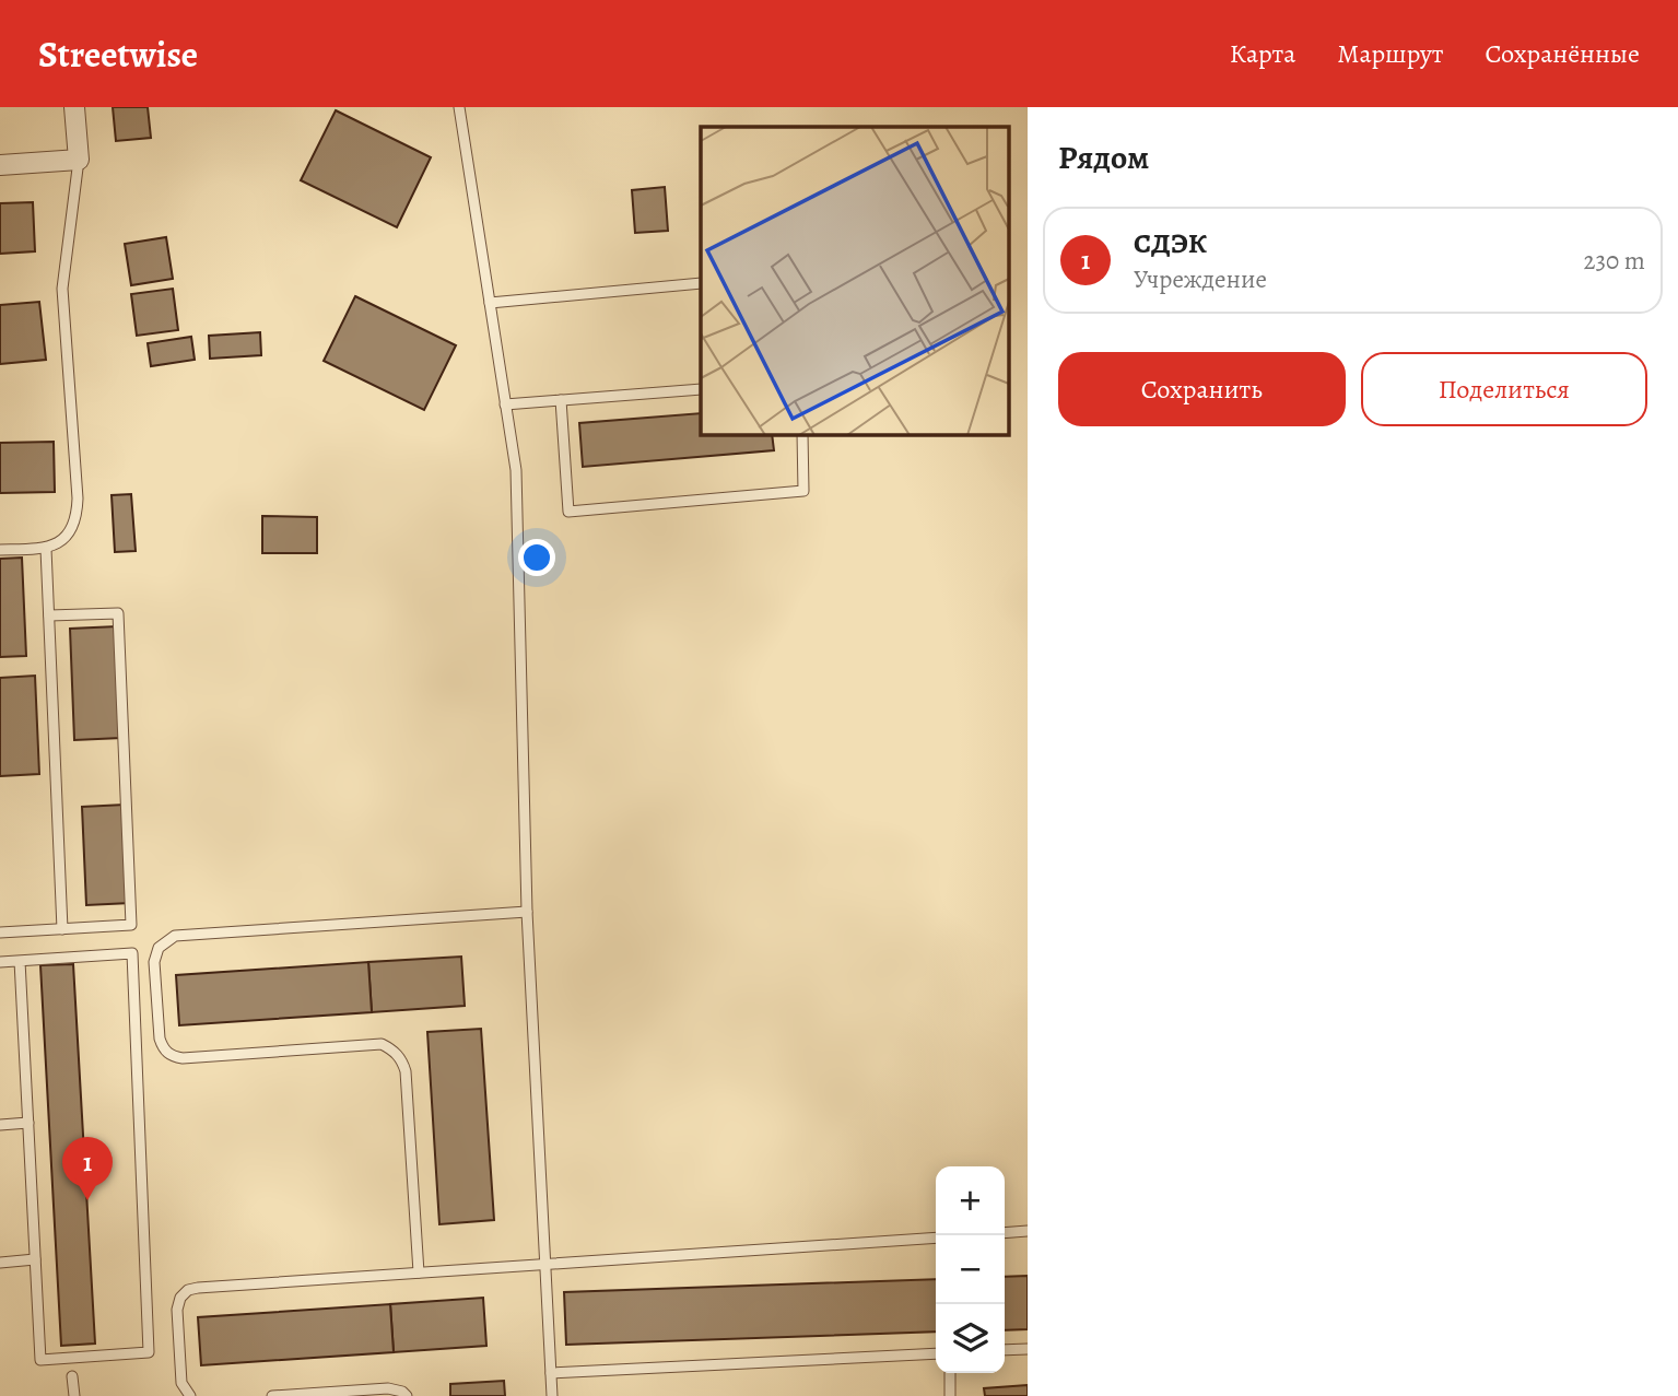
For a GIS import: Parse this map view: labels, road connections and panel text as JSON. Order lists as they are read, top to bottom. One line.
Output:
{"page":{"header":"Streetwise","nav":["Карта","Маршрут","Сохранённые"],"heading":"Рядом","list":[{"mark":"1","name":"СДЭК","note":"Учреждение","value":"230 m"}],"buttons":["Сохранить","Поделиться"],"pins":"1","map_buttons":["+","−"]}}
